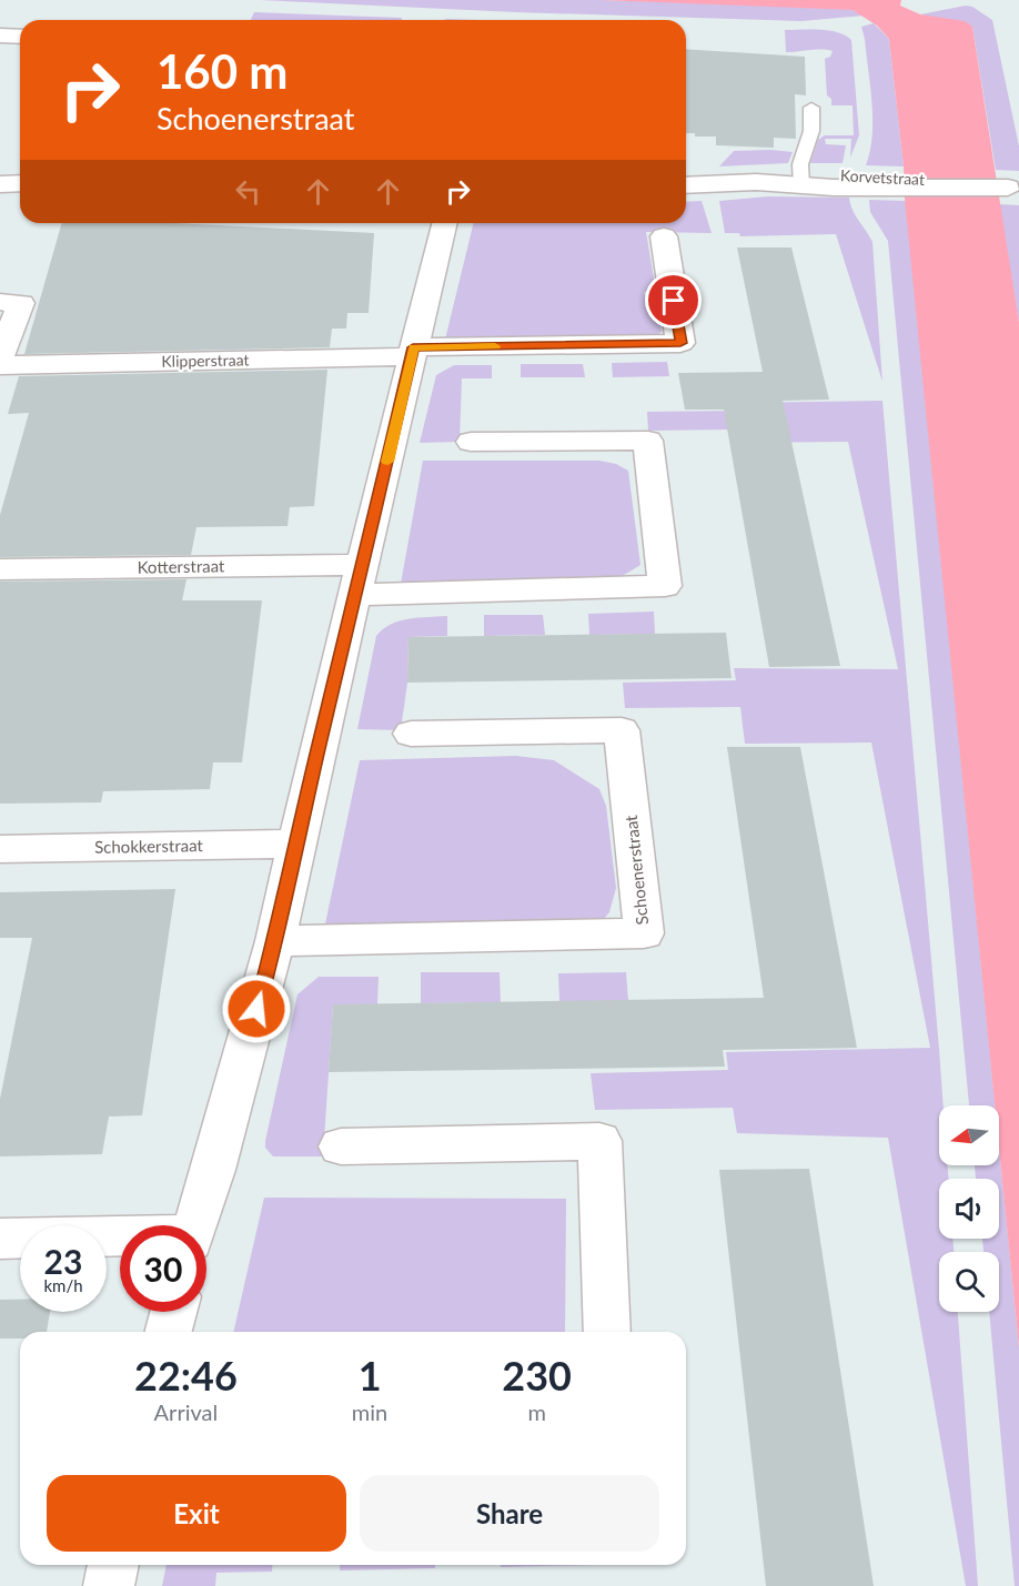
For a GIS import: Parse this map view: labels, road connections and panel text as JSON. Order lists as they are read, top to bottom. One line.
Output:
{"streets":{"street":["Korvetstraat","Klipperstraat","Kotterstraat","Schokkerstraat","Schoenerstraat"]},"north":"left","page":{"turn":["160 m","Schoenerstraat"],"speed":"23 km/h","limit":"30","eta":["22:46","Arrival","1","min","230","m"],"buttons":["Exit","Share"]}}
